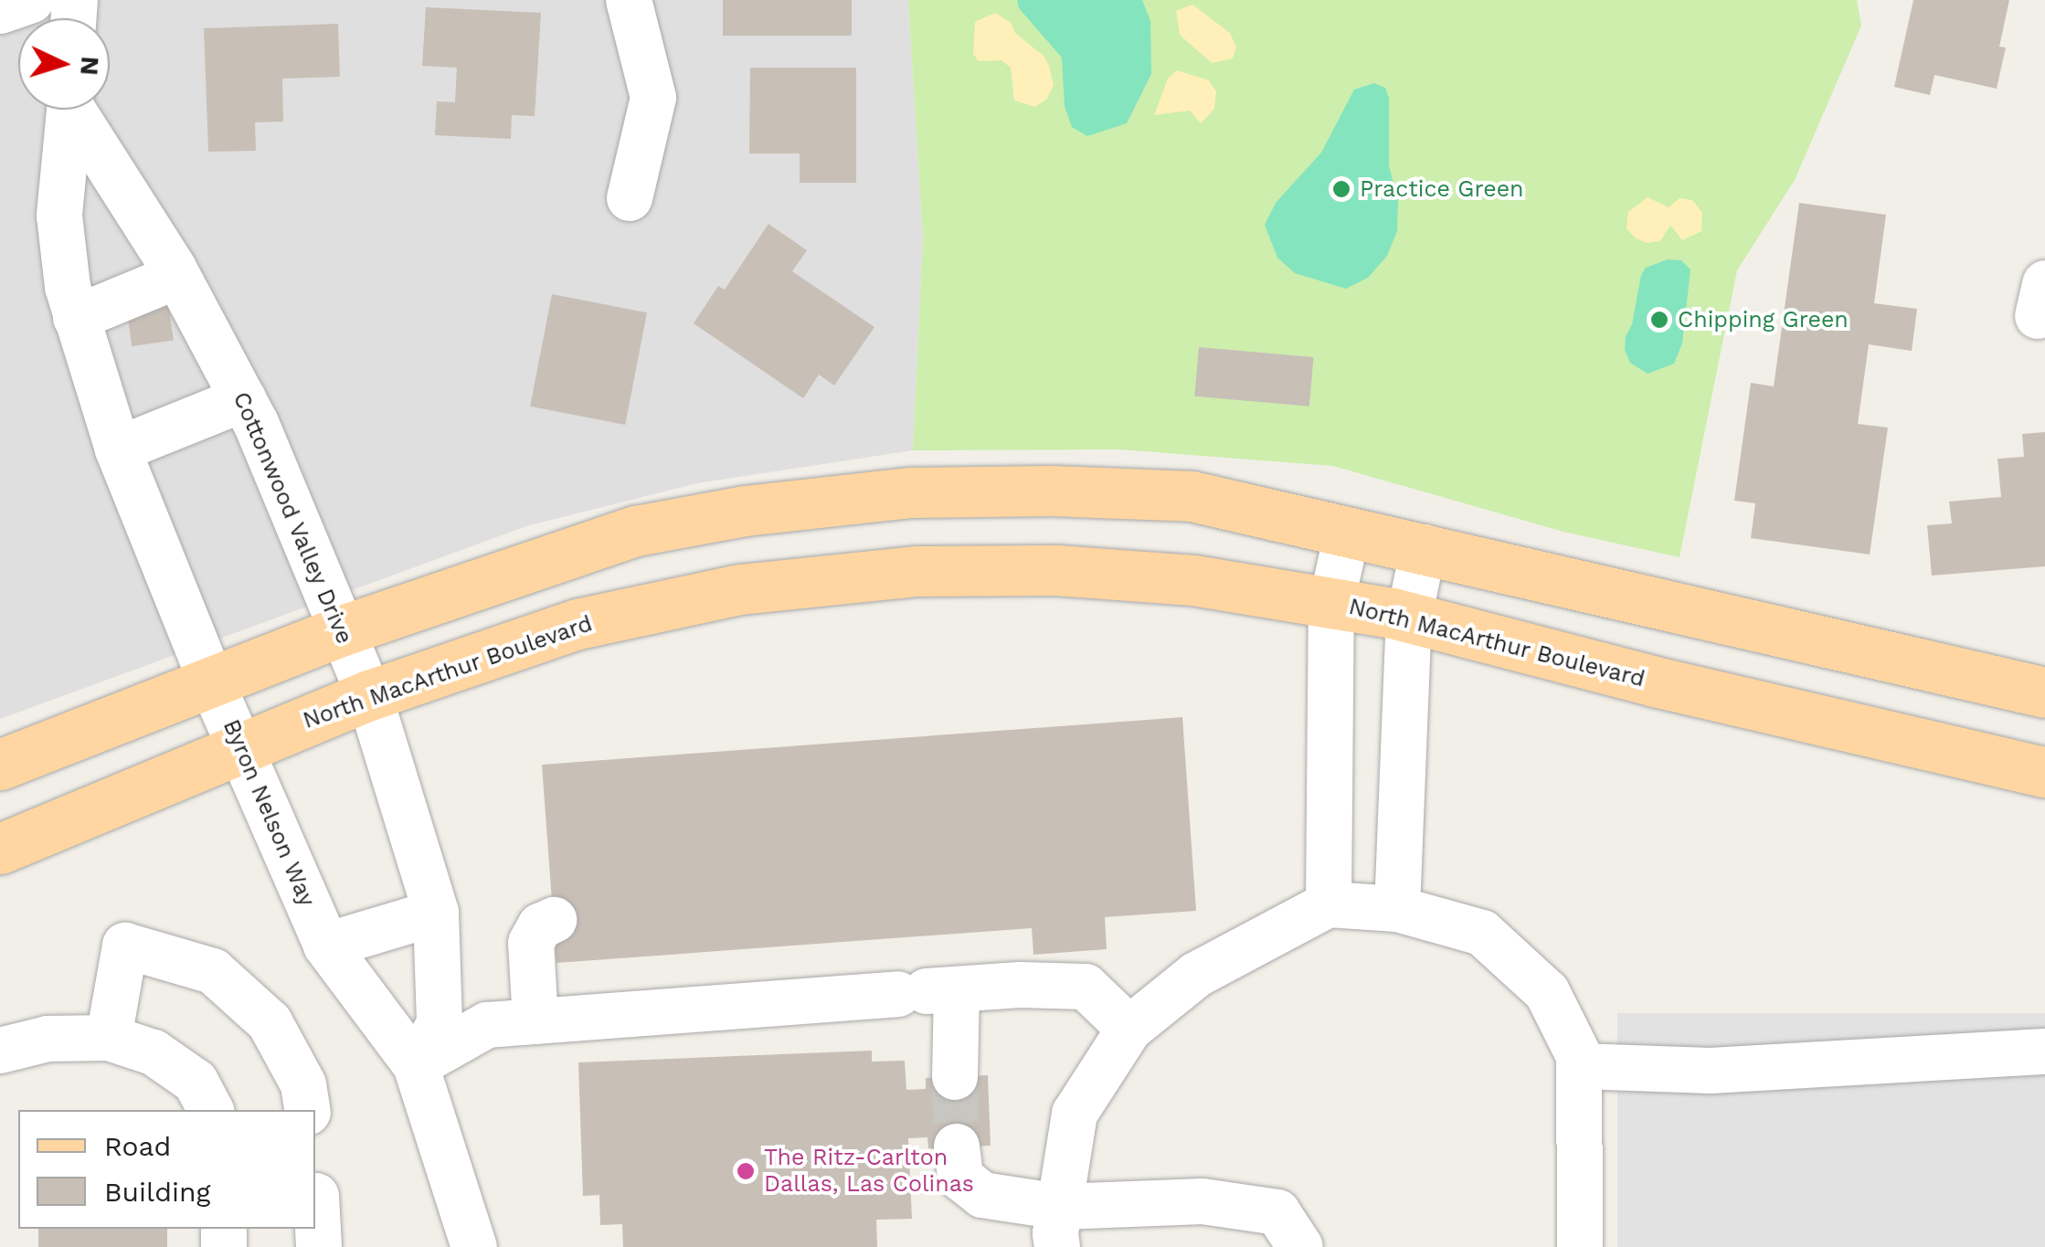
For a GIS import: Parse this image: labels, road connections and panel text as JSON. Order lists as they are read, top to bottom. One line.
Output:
{"streets":{"main road":["North MacArthur Boulevard"],"street":["Cottonwood Valley Drive","Byron Nelson Way"]},"crossings":[["Cottonwood Valley Drive","North MacArthur Boulevard"],["Cottonwood Valley Drive","Byron Nelson Way"],["North MacArthur Boulevard","Byron Nelson Way"]],"places":["Practice Green","Chipping Green","The Ritz-Carlton Dallas, Las Colinas"],"legend":["Road","Building"],"north":"right"}
